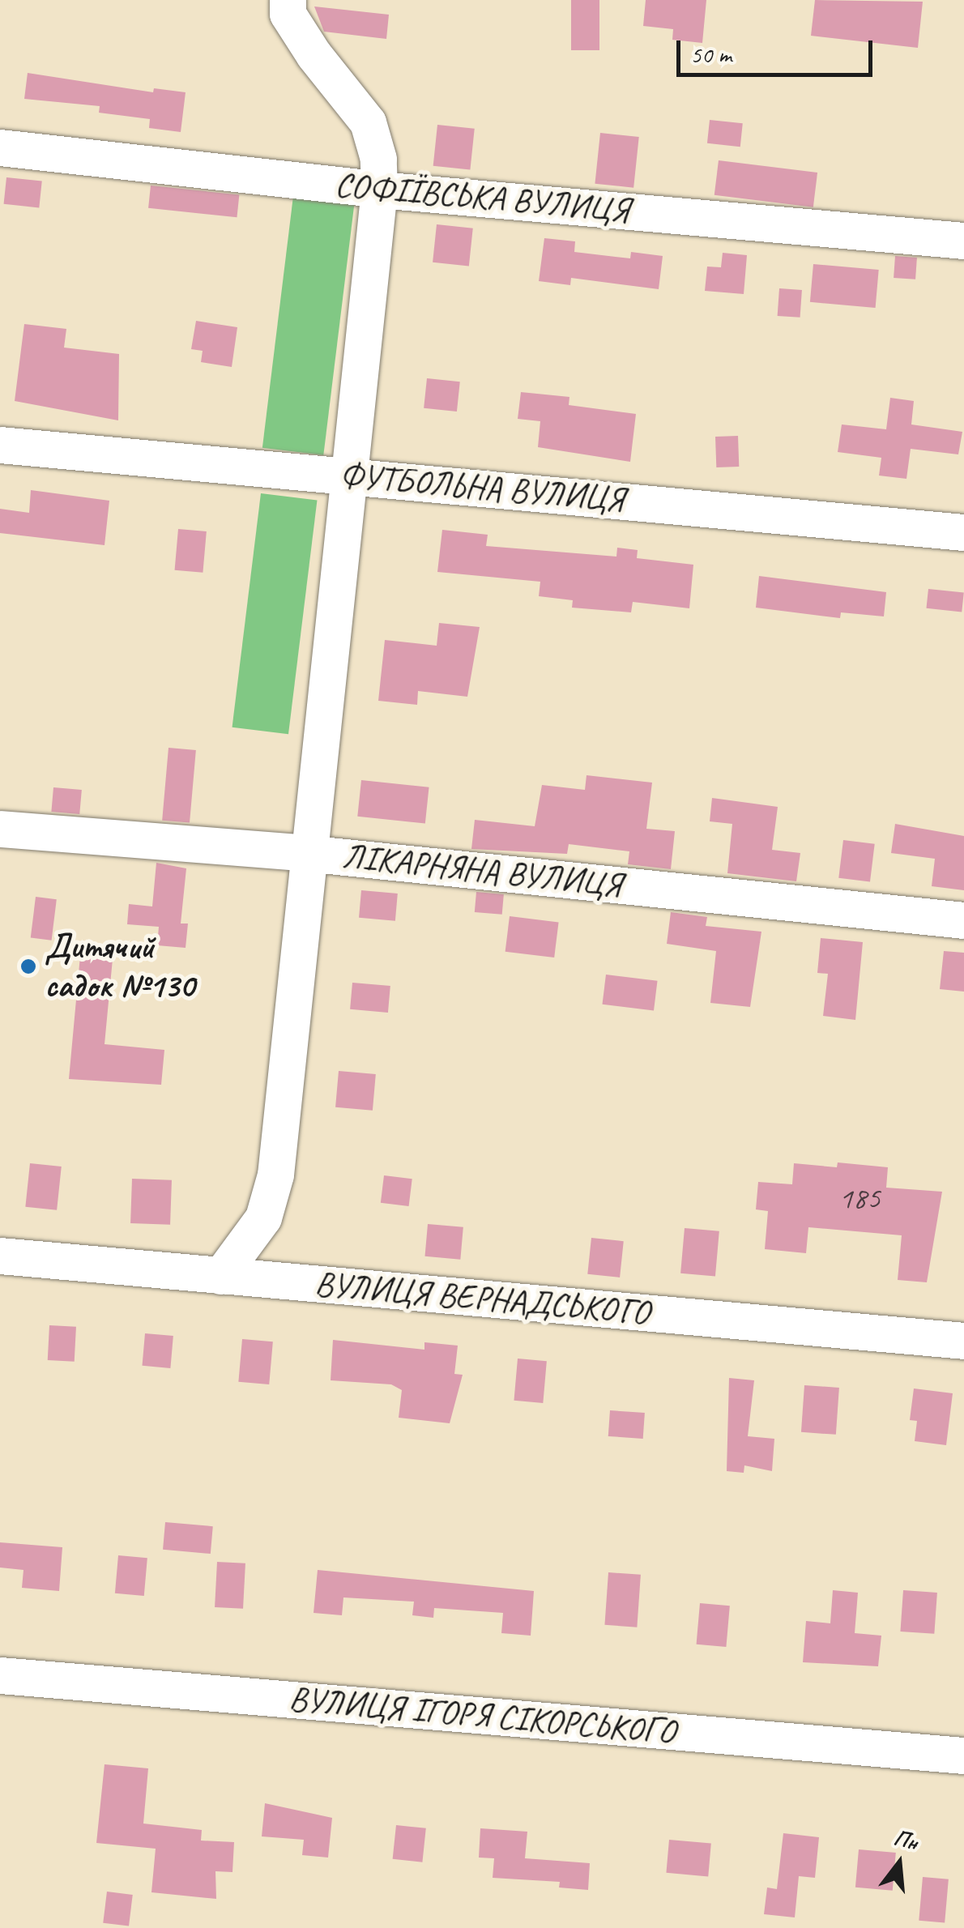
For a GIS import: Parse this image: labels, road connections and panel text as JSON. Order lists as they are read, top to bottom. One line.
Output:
{"streets":{"street":["СОФІЇВСЬКА ВУЛИЦЯ","ФУТБОЛЬНА ВУЛИЦЯ","ЛІКАРНЯНА ВУЛИЦЯ","ВУЛИЦЯ ВЕРНАДСЬКОГО","ВУЛИЦЯ ІГОРЯ СІКОРСЬКОГО"]},"places":["Дитячий садок №130"],"house_numbers":["185"],"scale_bar":"50 m","north":"top"}
